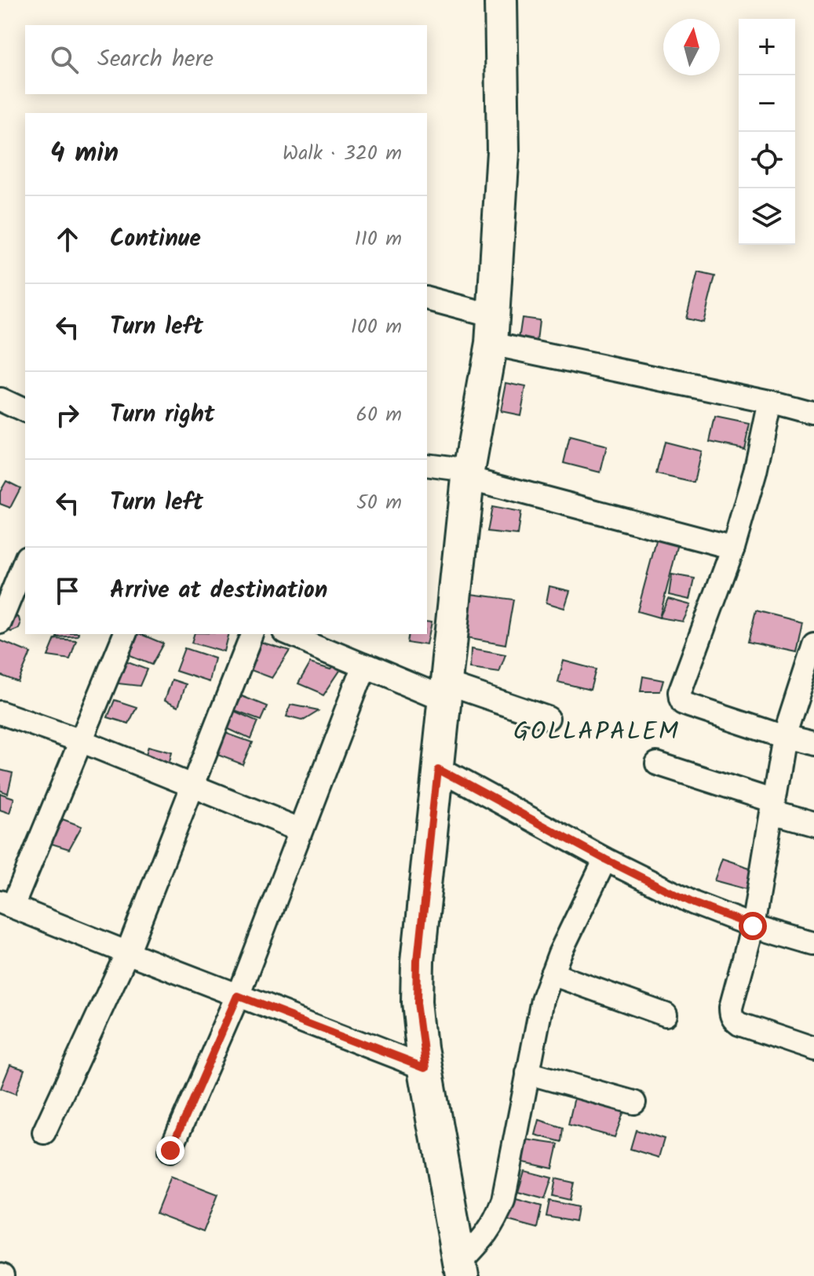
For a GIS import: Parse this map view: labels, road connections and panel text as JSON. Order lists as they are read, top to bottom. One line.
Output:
{"districts":["GOLLAPALEM"],"north":"top","page":{"map_buttons":["+","−"],"search":"Search here","heading":["4 min","Walk · 320 m"],"list":[["Continue","110 m"],["Turn left","100 m"],["Turn right","60 m"],["Turn left","50 m"],"Arrive at destination"]}}
